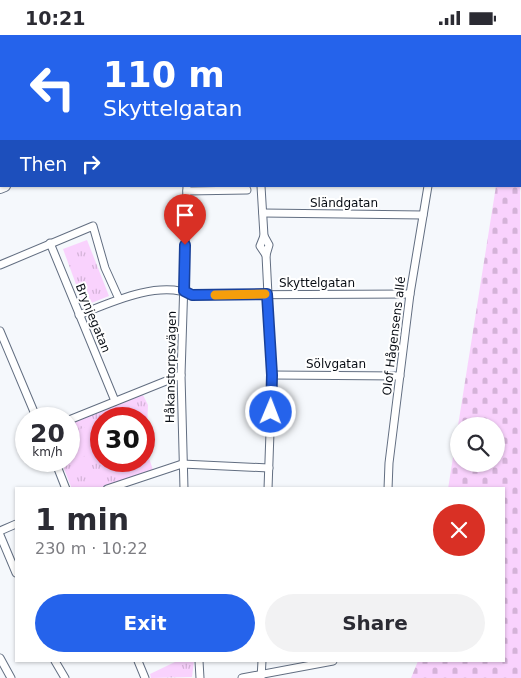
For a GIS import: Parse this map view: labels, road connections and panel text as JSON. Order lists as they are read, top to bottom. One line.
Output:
{"streets":{"street":["Sländgatan","Skyttelgatan","Brynjegatan","Olof Hågensens allé","Sölvgatan","Håkanstorpsvägen"]},"crossings":[["Sländgatan","Olof Hågensens allé"],["Skyttelgatan","Brynjegatan"],["Skyttelgatan","Olof Hågensens allé"],["Skyttelgatan","Håkanstorpsvägen"],["Olof Hågensens allé","Sölvgatan"]],"page":{"status":"10:21","turn":["110 m","Skyttelgatan"],"then":"Then","speed":"20 km/h","limit":"30","heading":["1 min","230 m · 10:22"],"buttons":["Exit","Share"]}}
